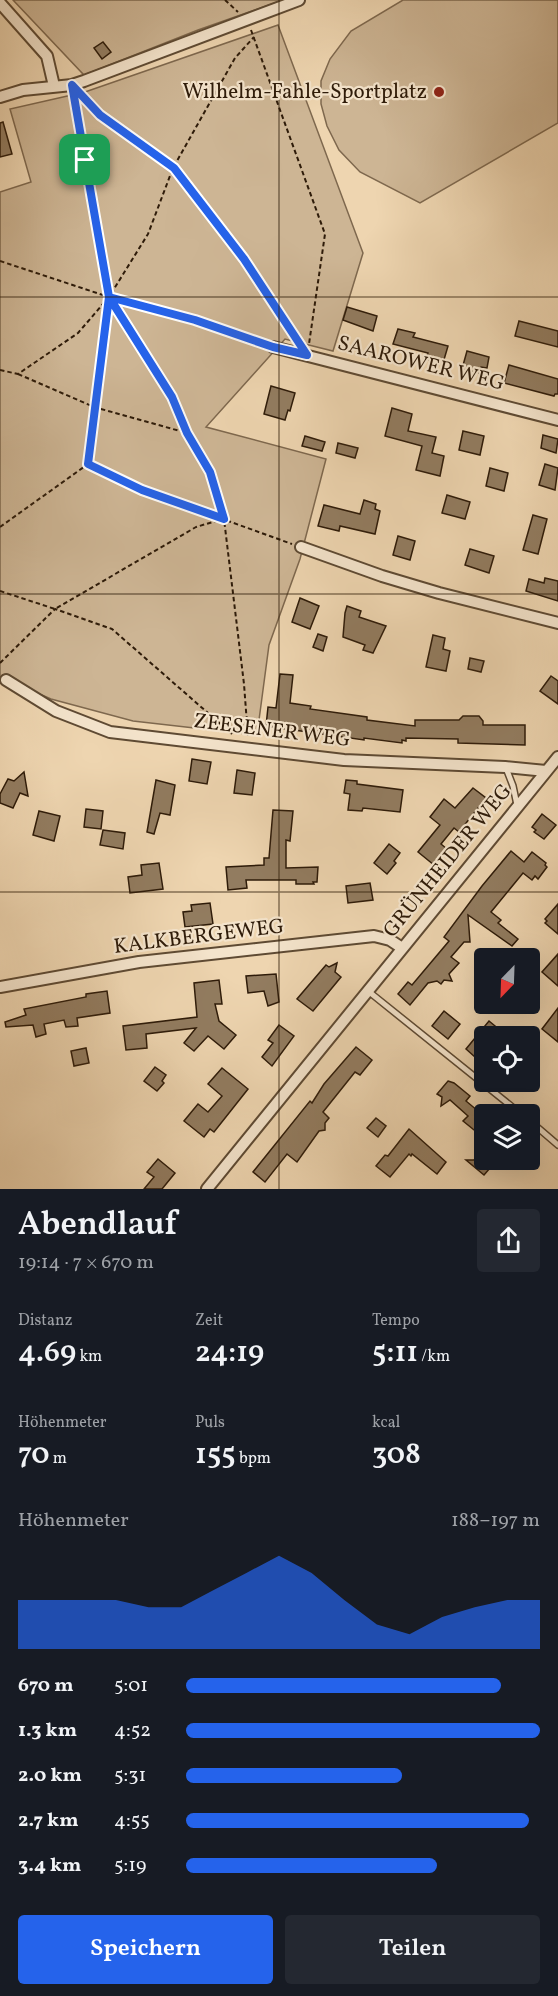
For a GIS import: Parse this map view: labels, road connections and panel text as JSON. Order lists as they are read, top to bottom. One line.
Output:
{"streets":{"street":["SAAROWER WEG","ZEESENER WEG","GRÜNHEIDER WEG","KALKBERGEWEG"]},"crossings":[["ZEESENER WEG","GRÜNHEIDER WEG"],["GRÜNHEIDER WEG","KALKBERGEWEG"]],"places":["Wilhelm-Fahle-Sportplatz"],"north":"bottom left","page":{"heading":["Abendlauf","19:14 · 7 × 670 m"],"stats":[["Distanz","4.69 km"],["Zeit","24:19"],["Tempo","5:11 /km"],["Höhenmeter","70 m"],["Puls","155 bpm"],["kcal","308"]],"chart":["Höhenmeter","188–197 m"],"list":[{"name":"670 m","note":"5:01"},{"name":"1.3 km","note":"4:52"},{"name":"2.0 km","note":"5:31"},{"name":"2.7 km","note":"4:55"},{"name":"3.4 km","note":"5:19"}],"buttons":["Speichern","Teilen"]}}
